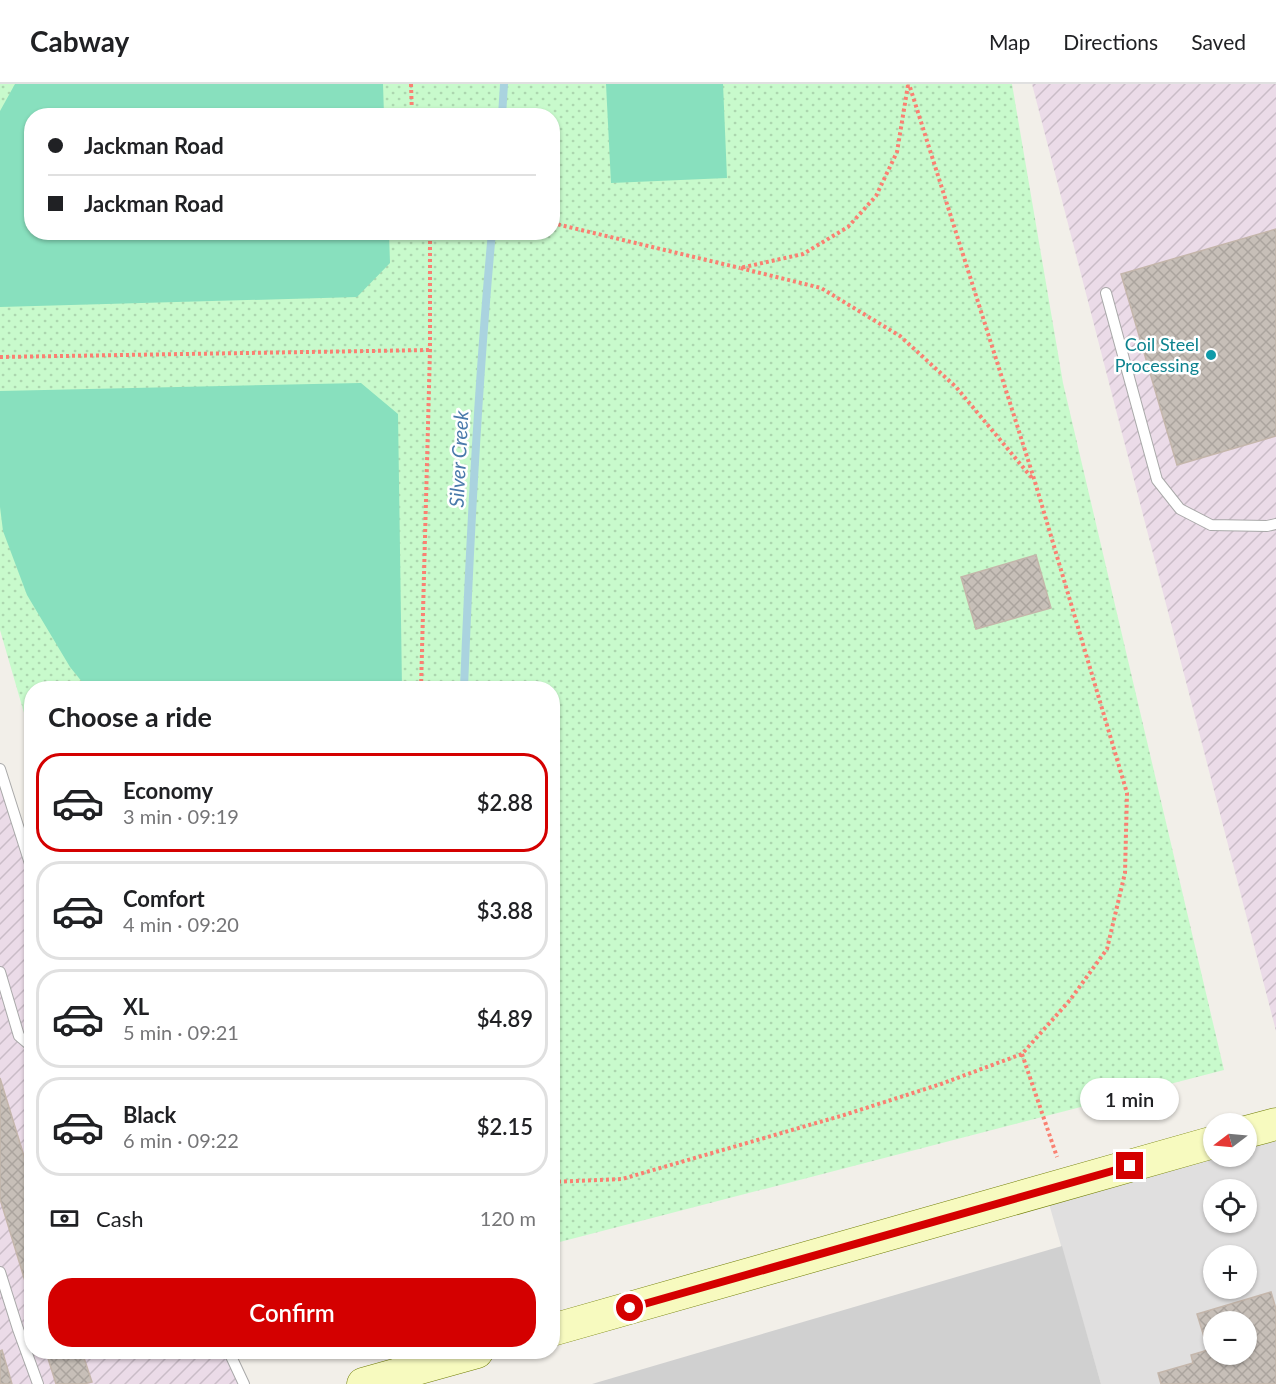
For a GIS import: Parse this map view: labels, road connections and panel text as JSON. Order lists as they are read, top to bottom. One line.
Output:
{"water":["Silver Creek"],"places":["Coil Steel Processing"],"north":"left","page":{"header":"Cabway","nav":["Map","Directions","Saved"],"banner":["Jackman Road","Jackman Road"],"heading":"Choose a ride","list":[{"name":"Economy","note":"3 min · 09:19","value":"$2.88"},{"name":"Comfort","note":"4 min · 09:20","value":"$3.88"},{"name":"XL","note":"5 min · 09:21","value":"$4.89"},{"name":"Black","note":"6 min · 09:22","value":"$2.15"}],"bubble":"1 min","map_buttons":["+","−"],"pay":["Cash","120 m"],"buttons":"Confirm"}}
